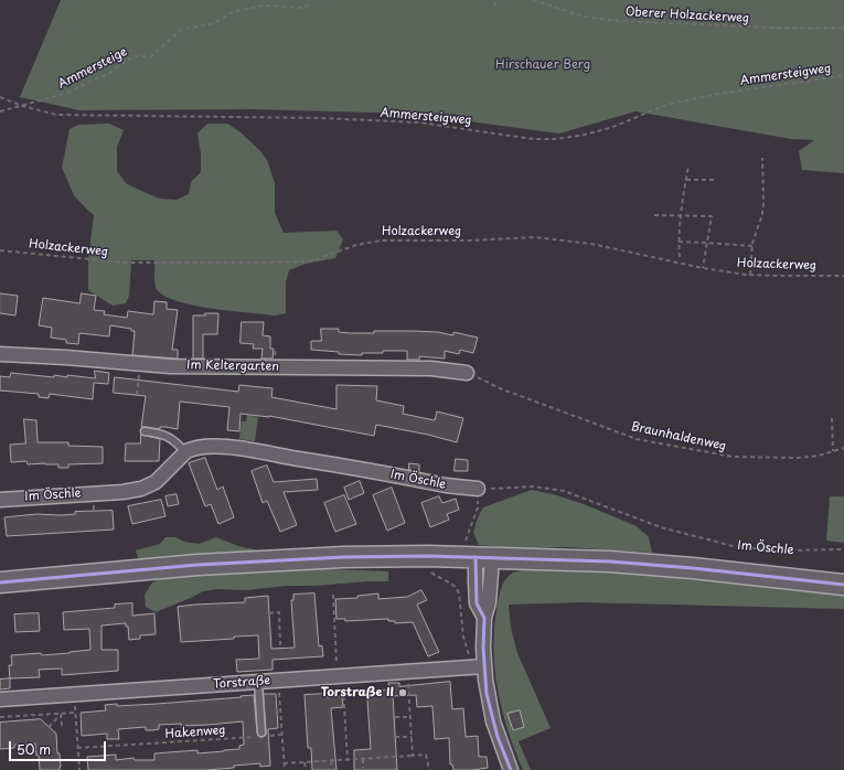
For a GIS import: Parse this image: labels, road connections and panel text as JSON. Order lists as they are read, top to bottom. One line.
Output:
{"streets":{"street":["Im Keltergarten","Im Öschle","Torstraße"],"path":["Oberer Holzackerweg","Ammersteige","Ammersteigweg","Holzackerweg","Braunhaldenweg","Hakenweg"]},"crossings":[["Ammersteige","Ammersteigweg"],["Im Keltergarten","Braunhaldenweg"]],"parks":["Hirschauer Berg"],"places":["Torstraße II"],"scale_bar":"50 m"}
